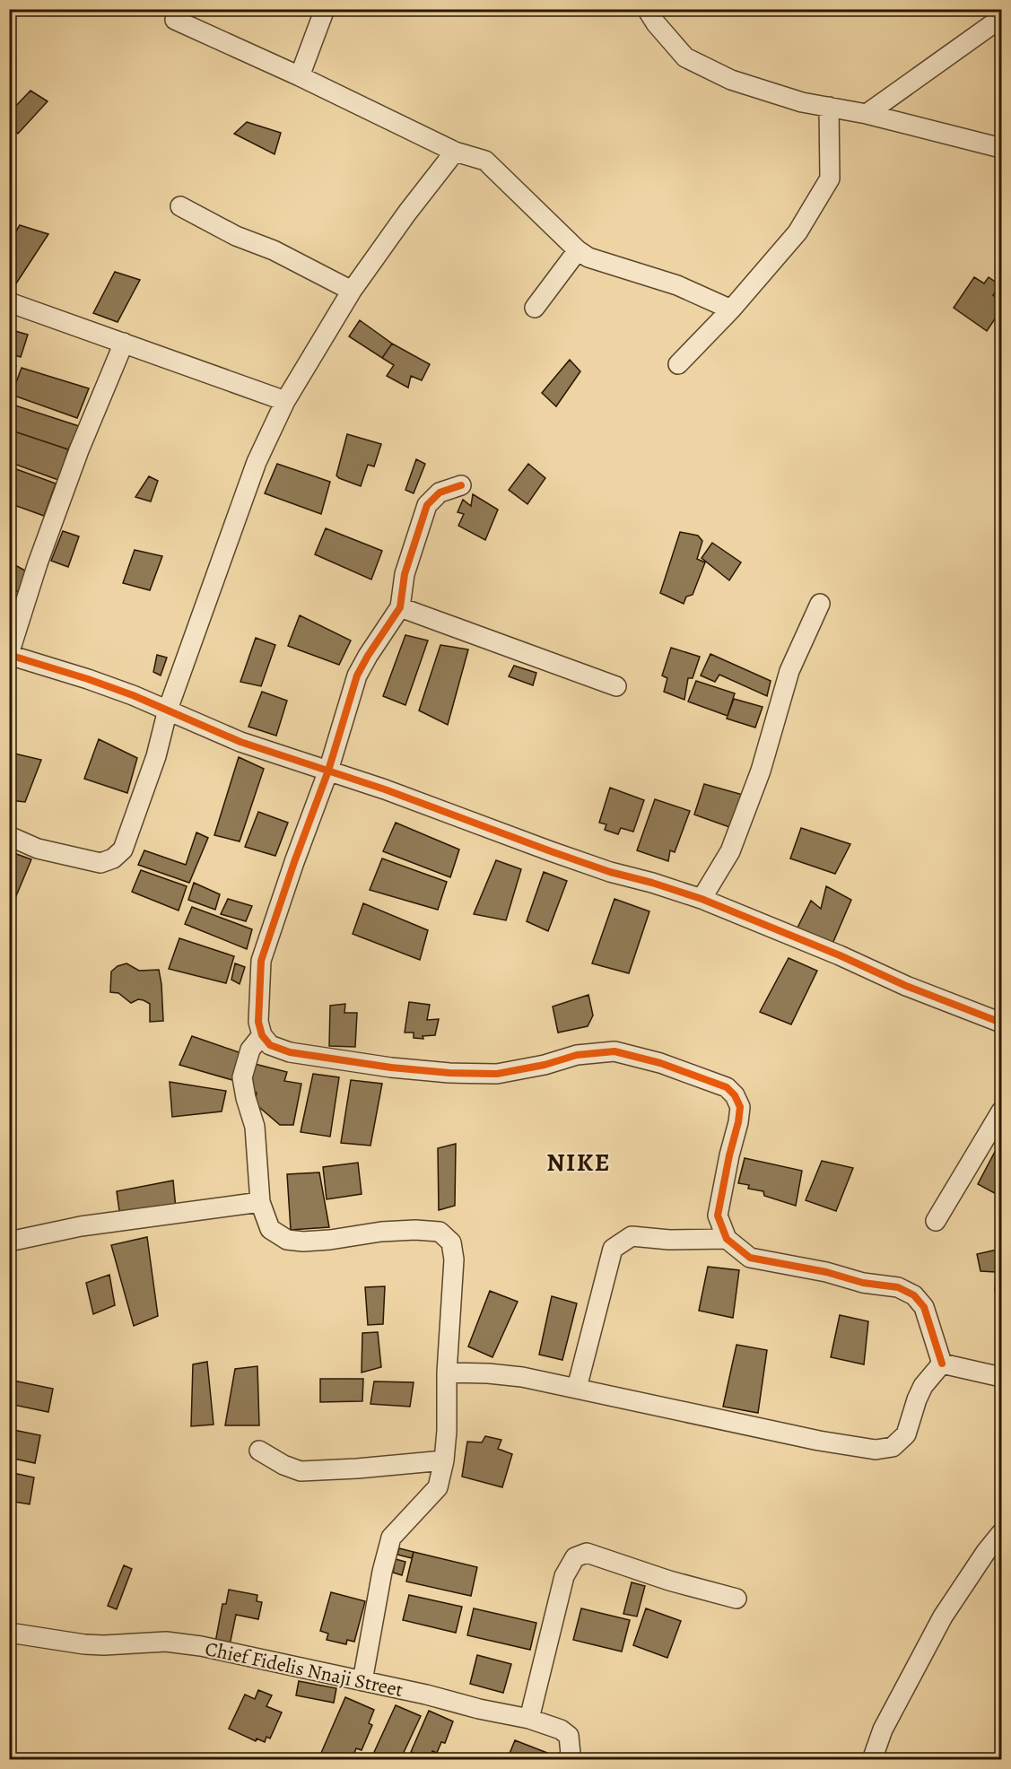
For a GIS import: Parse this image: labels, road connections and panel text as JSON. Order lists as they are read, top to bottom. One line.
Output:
{"streets":{"street":["Chief Fidelis Nnaji Street"]},"districts":["NIKE"]}
